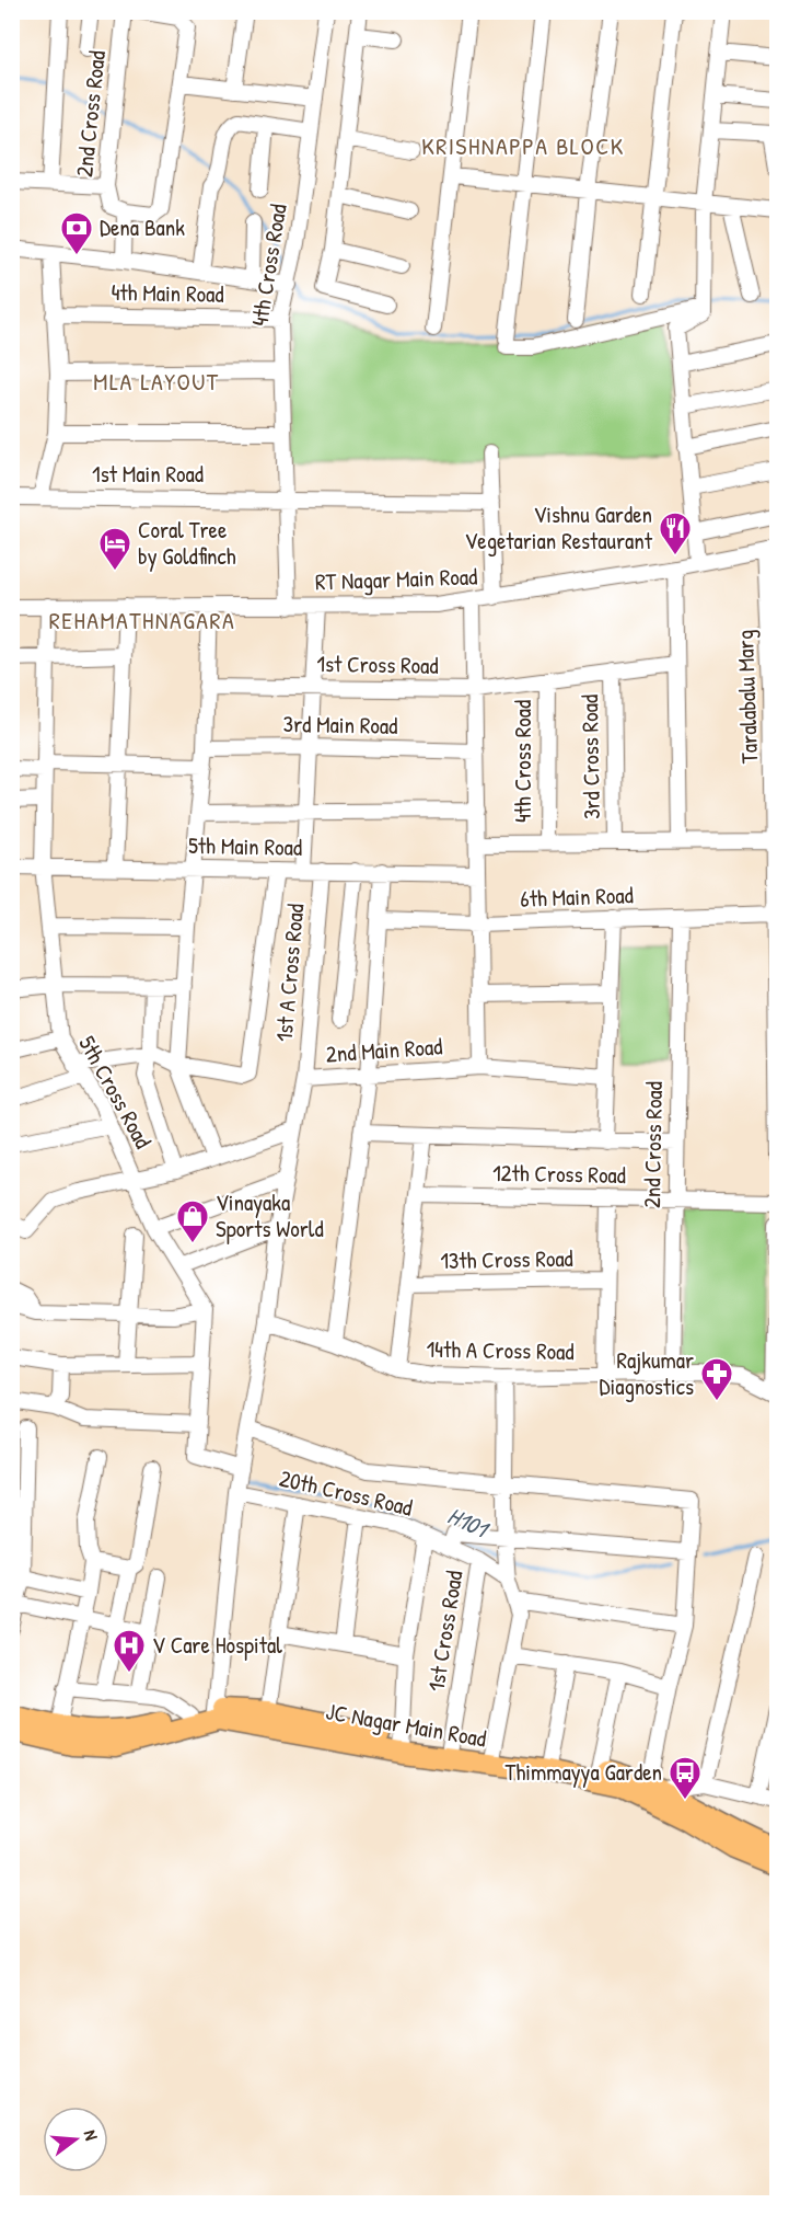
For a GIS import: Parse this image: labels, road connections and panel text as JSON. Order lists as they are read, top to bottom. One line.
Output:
{"streets":{"main road":["JC Nagar Main Road"],"street":["2nd Cross Road","4th Cross Road","4th Main Road","1st Main Road","RT Nagar Main Road","1st Cross Road","Taralabalu Marg","3rd Main Road","3rd Cross Road","5th Main Road","6th Main Road","1st A Cross Road","2nd Main Road","5th Cross Road","12th Cross Road","13th Cross Road","14th A Cross Road","20th Cross Road"]},"crossings":[["2nd Cross Road","6th Main Road"],["2nd Cross Road","12th Cross Road"],["2nd Cross Road","14th A Cross Road"],["4th Cross Road","4th Main Road"],["4th Cross Road","1st Main Road"],["4th Cross Road","RT Nagar Main Road"],["4th Cross Road","1st Cross Road"],["RT Nagar Main Road","Taralabalu Marg"],["RT Nagar Main Road","5th Cross Road"],["1st Cross Road","3rd Cross Road"],["1st Cross Road","20th Cross Road"],["1st Cross Road","JC Nagar Main Road"],["Taralabalu Marg","6th Main Road"],["5th Main Road","1st A Cross Road"],["5th Main Road","5th Cross Road"],["1st A Cross Road","2nd Main Road"],["2nd Main Road","14th A Cross Road"],["2nd Main Road","20th Cross Road"],["2nd Main Road","JC Nagar Main Road"]],"districts":["KRISHNAPPA BLOCK","MLA LAYOUT","REHAMATHNAGARA"],"water":["H101"],"places":{"bank":["Dena Bank"],"restaurant":["Vishnu Garden Vegetarian Restaurant"],"hotel":["Coral Tree by Goldfinch"],"shop":["Vinayaka Sports World"],"pharmacy":["Rajkumar Diagnostics"],"hospital":["V Care Hospital"],"bus stop":["Thimmayya Garden"]},"north":"right"}
